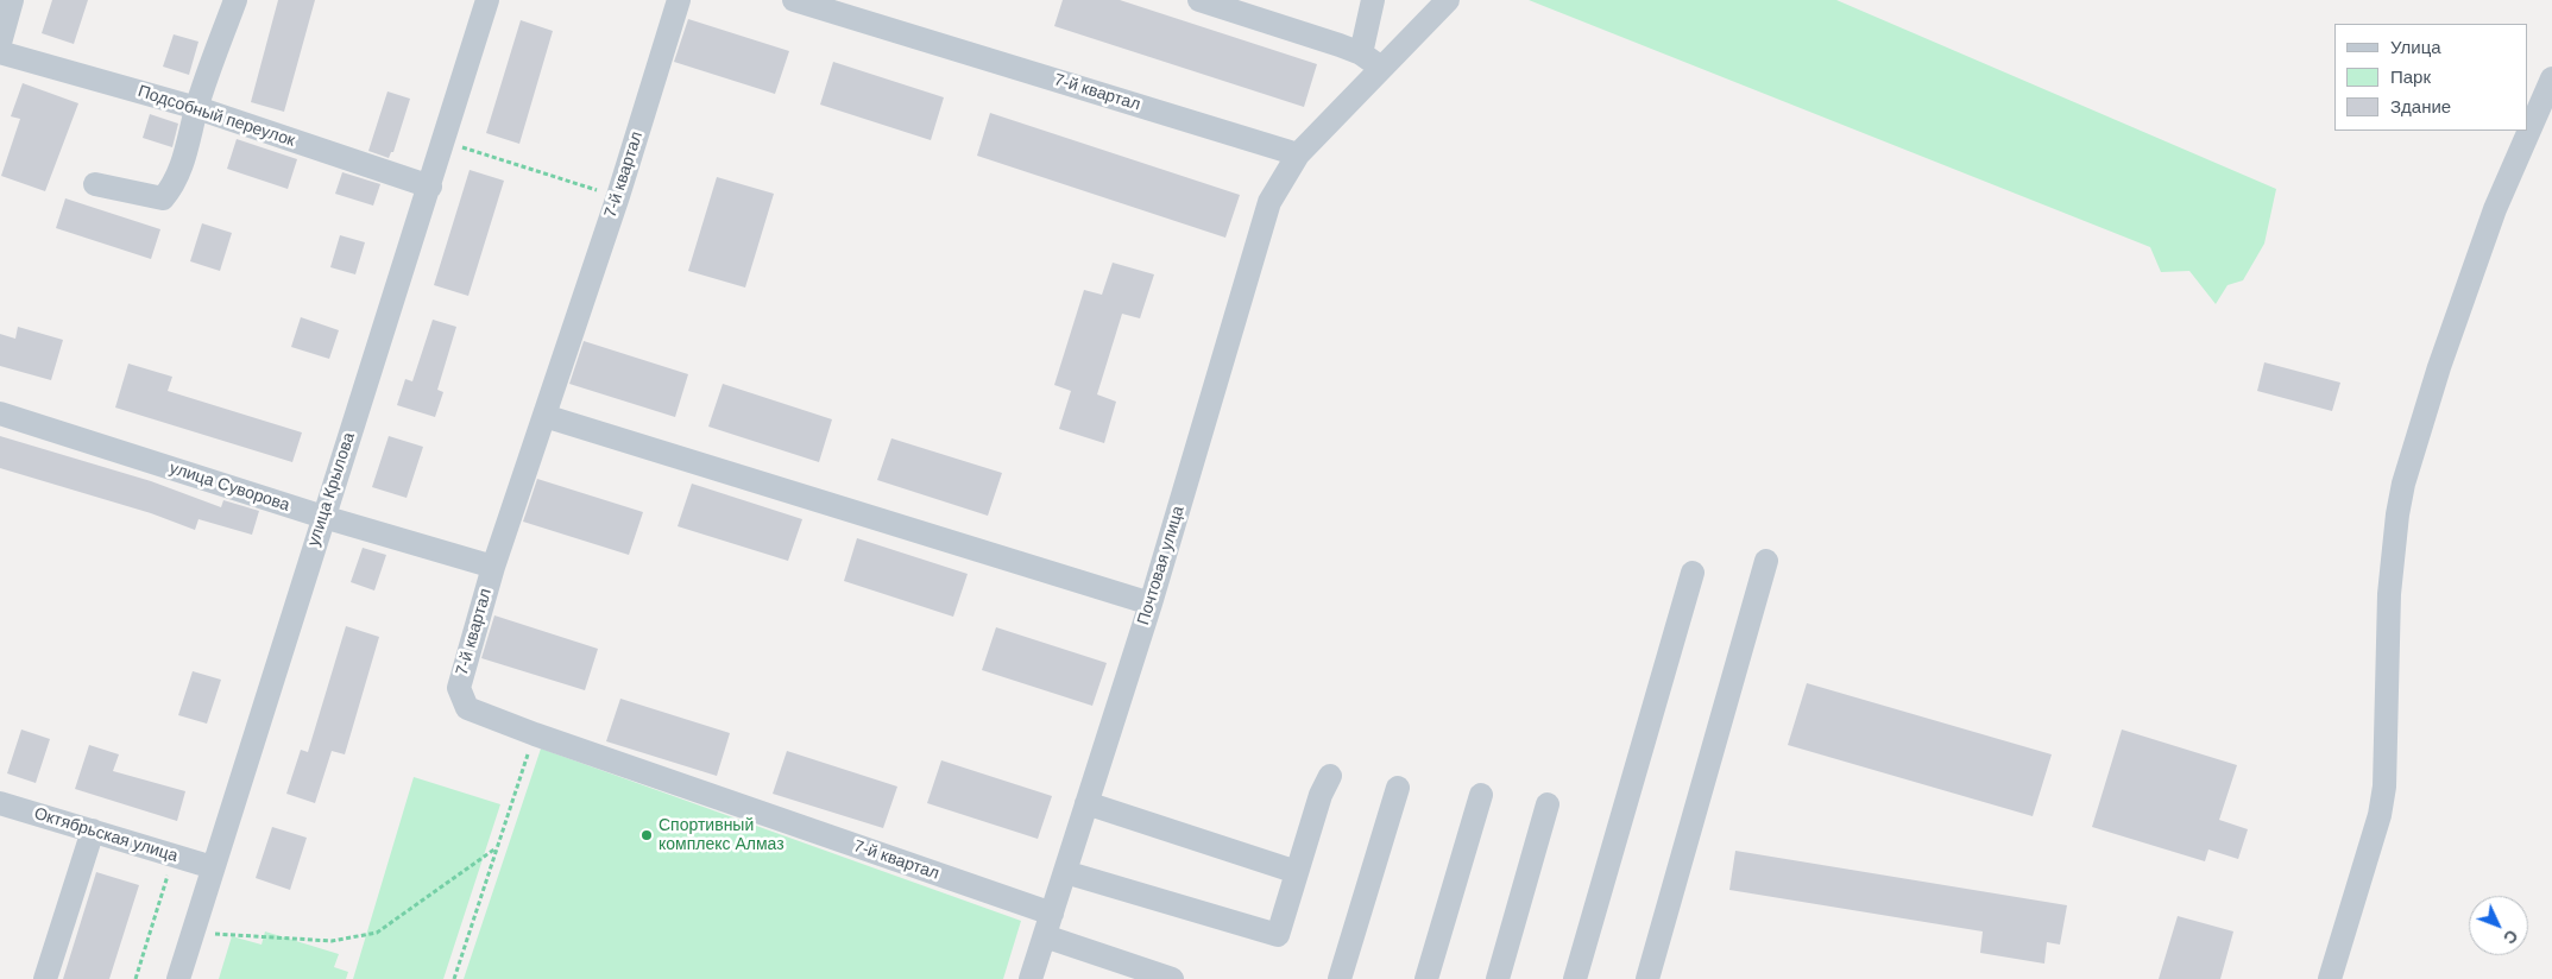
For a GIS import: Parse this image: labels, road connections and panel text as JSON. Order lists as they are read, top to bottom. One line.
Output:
{"streets":{"street":["7-й квартал","Подсобный переулок","улица Суворова","улица Крылова","Почтовая улица","Октябрьская улица"]},"crossings":[["7-й квартал","улица Суворова"],["7-й квартал","Почтовая улица"],["Подсобный переулок","улица Крылова"],["улица Суворова","улица Крылова"],["улица Крылова","Октябрьская улица"]],"places":["Спортивный комплекс Алмаз"],"legend":["Улица","Парк","Здание"],"north":"bottom right"}
